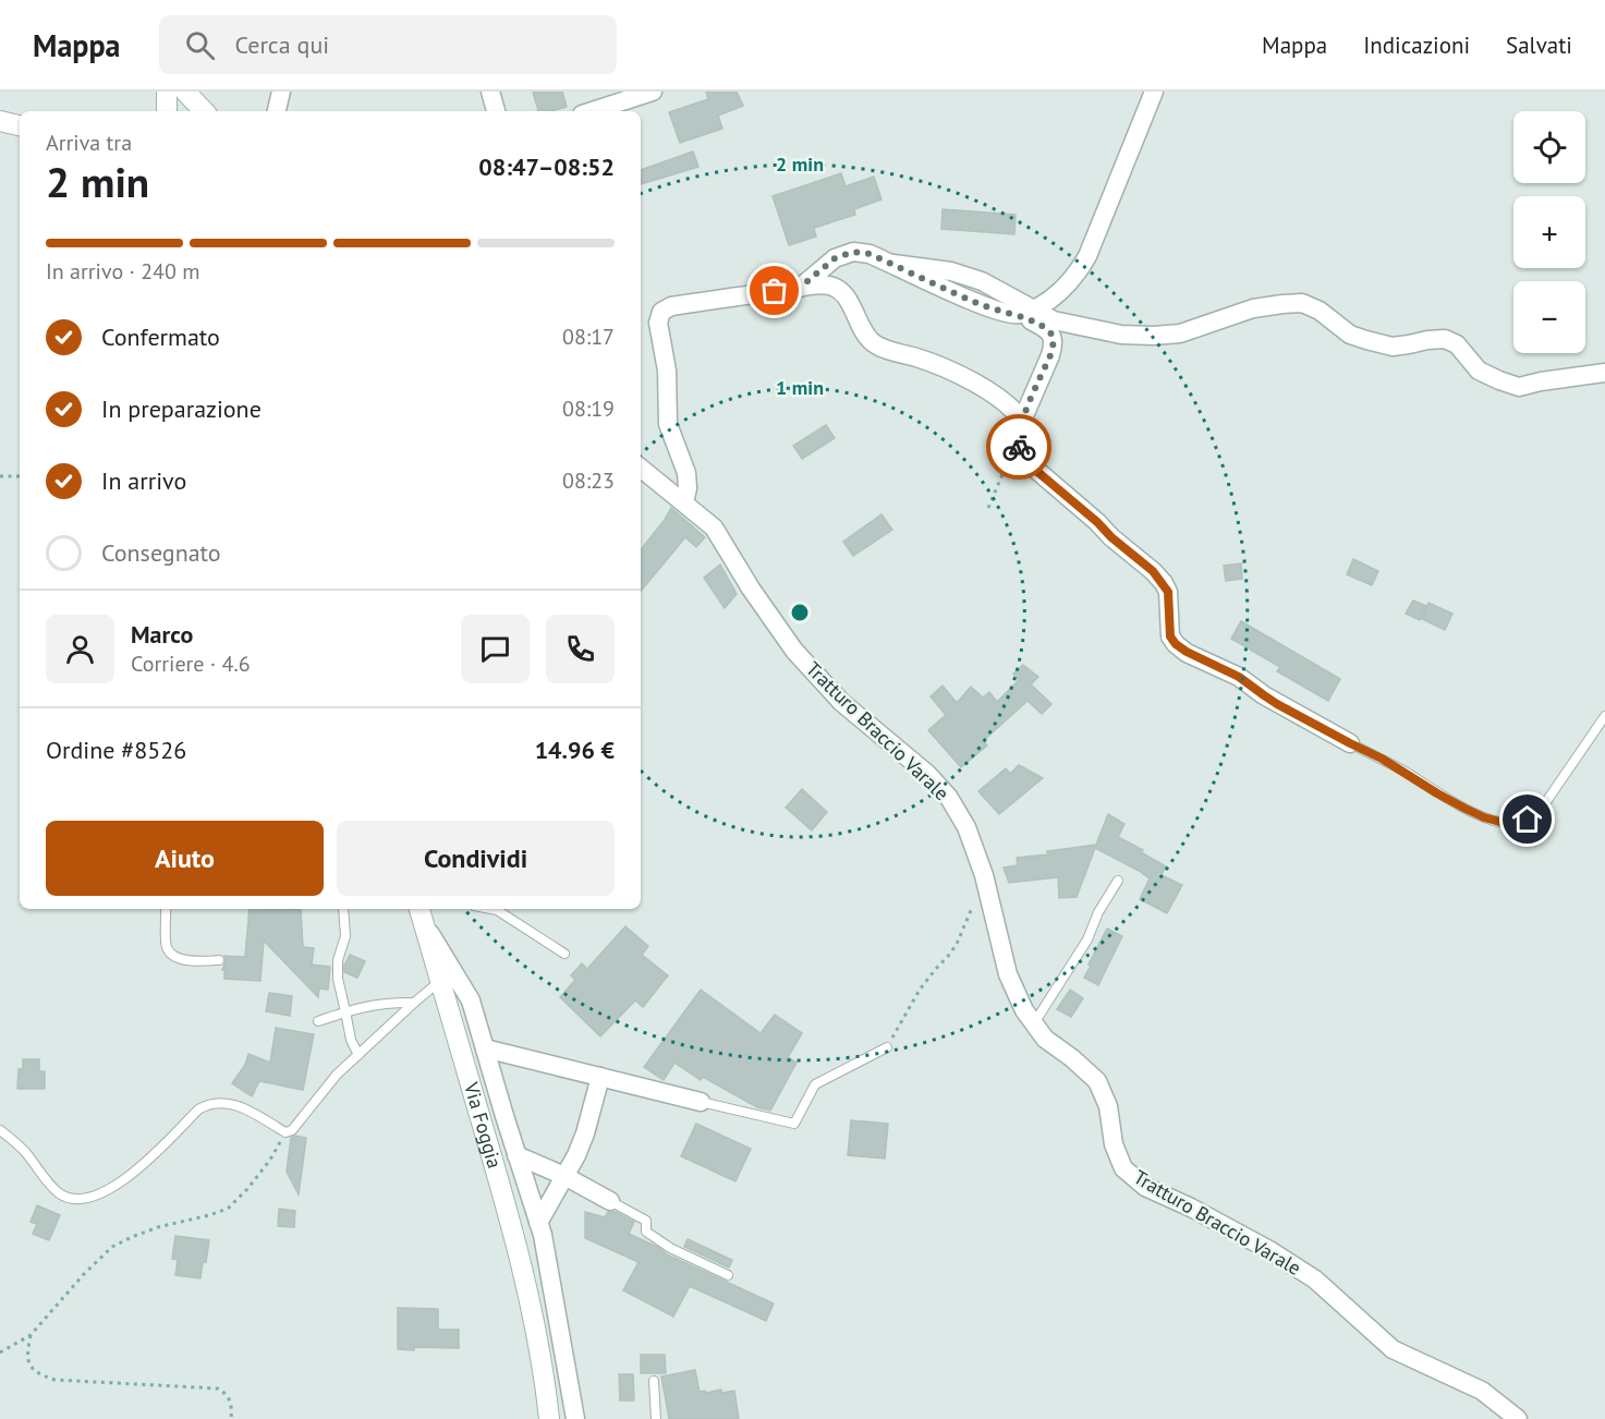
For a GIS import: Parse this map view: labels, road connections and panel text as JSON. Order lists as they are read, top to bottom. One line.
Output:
{"streets":{"main road":["Via Foggia"],"street":["Tratturo Braccio Varale"]},"page":{"header":"Mappa","search":"Cerca qui","nav":["Mappa","Indicazioni","Salvati"],"map_buttons":["+","−"],"heading":["2 min","Arriva tra","08:47–08:52"],"panel":["Marco","Corriere · 4.6","Ordine #8526","14.96 €"],"bar":"In arrivo · 240 m","list":[["Confermato","08:17"],["In preparazione","08:19"],["In arrivo","08:23"],"Consegnato"],"buttons":["Aiuto","Condividi"]},"rings":["2 min","1 min"]}
